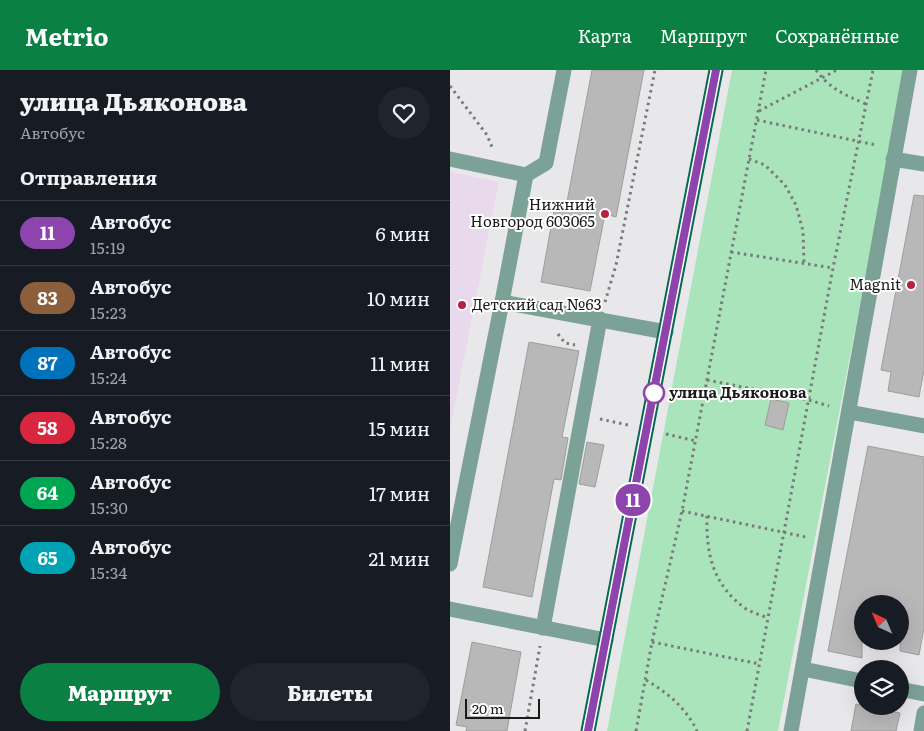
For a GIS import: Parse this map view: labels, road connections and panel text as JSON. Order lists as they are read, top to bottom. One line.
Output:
{"places":["Нижний Новгород 603065","Magnit","Детский сад №63","улица Дьяконова"],"lines":["bus line 11"],"scale_bar":"20 m","north":"top left","page":{"header":"Metrio","nav":["Карта","Маршрут","Сохранённые"],"heading":[["улица Дьяконова","Автобус"],"Отправления"],"on_map":"11","list":[{"mark":"11","name":"Автобус","note":"15:19","value":"6 мин"},{"mark":"83","name":"Автобус","note":"15:23","value":"10 мин"},{"mark":"87","name":"Автобус","note":"15:24","value":"11 мин"},{"mark":"58","name":"Автобус","note":"15:28","value":"15 мин"},{"mark":"64","name":"Автобус","note":"15:30","value":"17 мин"},{"mark":"65","name":"Автобус","note":"15:34","value":"21 мин"}],"buttons":["Маршрут","Билеты"],"scale":"20 m"}}
